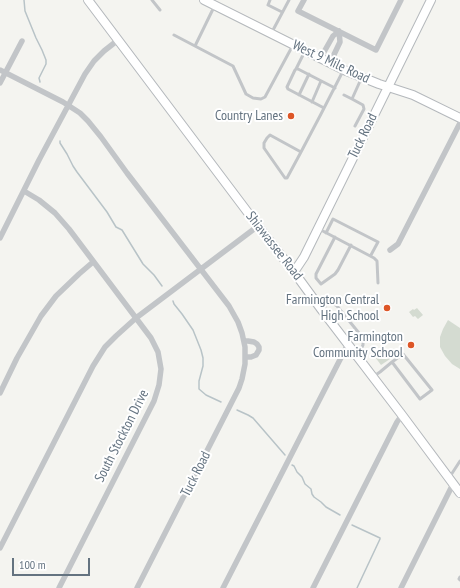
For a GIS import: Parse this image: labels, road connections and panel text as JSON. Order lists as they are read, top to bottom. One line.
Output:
{"streets":{"street":["West 9 Mile Road","Tuck Road","Shiawassee Road","South Stockton Drive"]},"crossings":[["West 9 Mile Road","Tuck Road"],["Tuck Road","Shiawassee Road"]],"places":["Country Lanes","Farmington Central High School","Farmington Community School"],"scale_bar":"100 m"}
